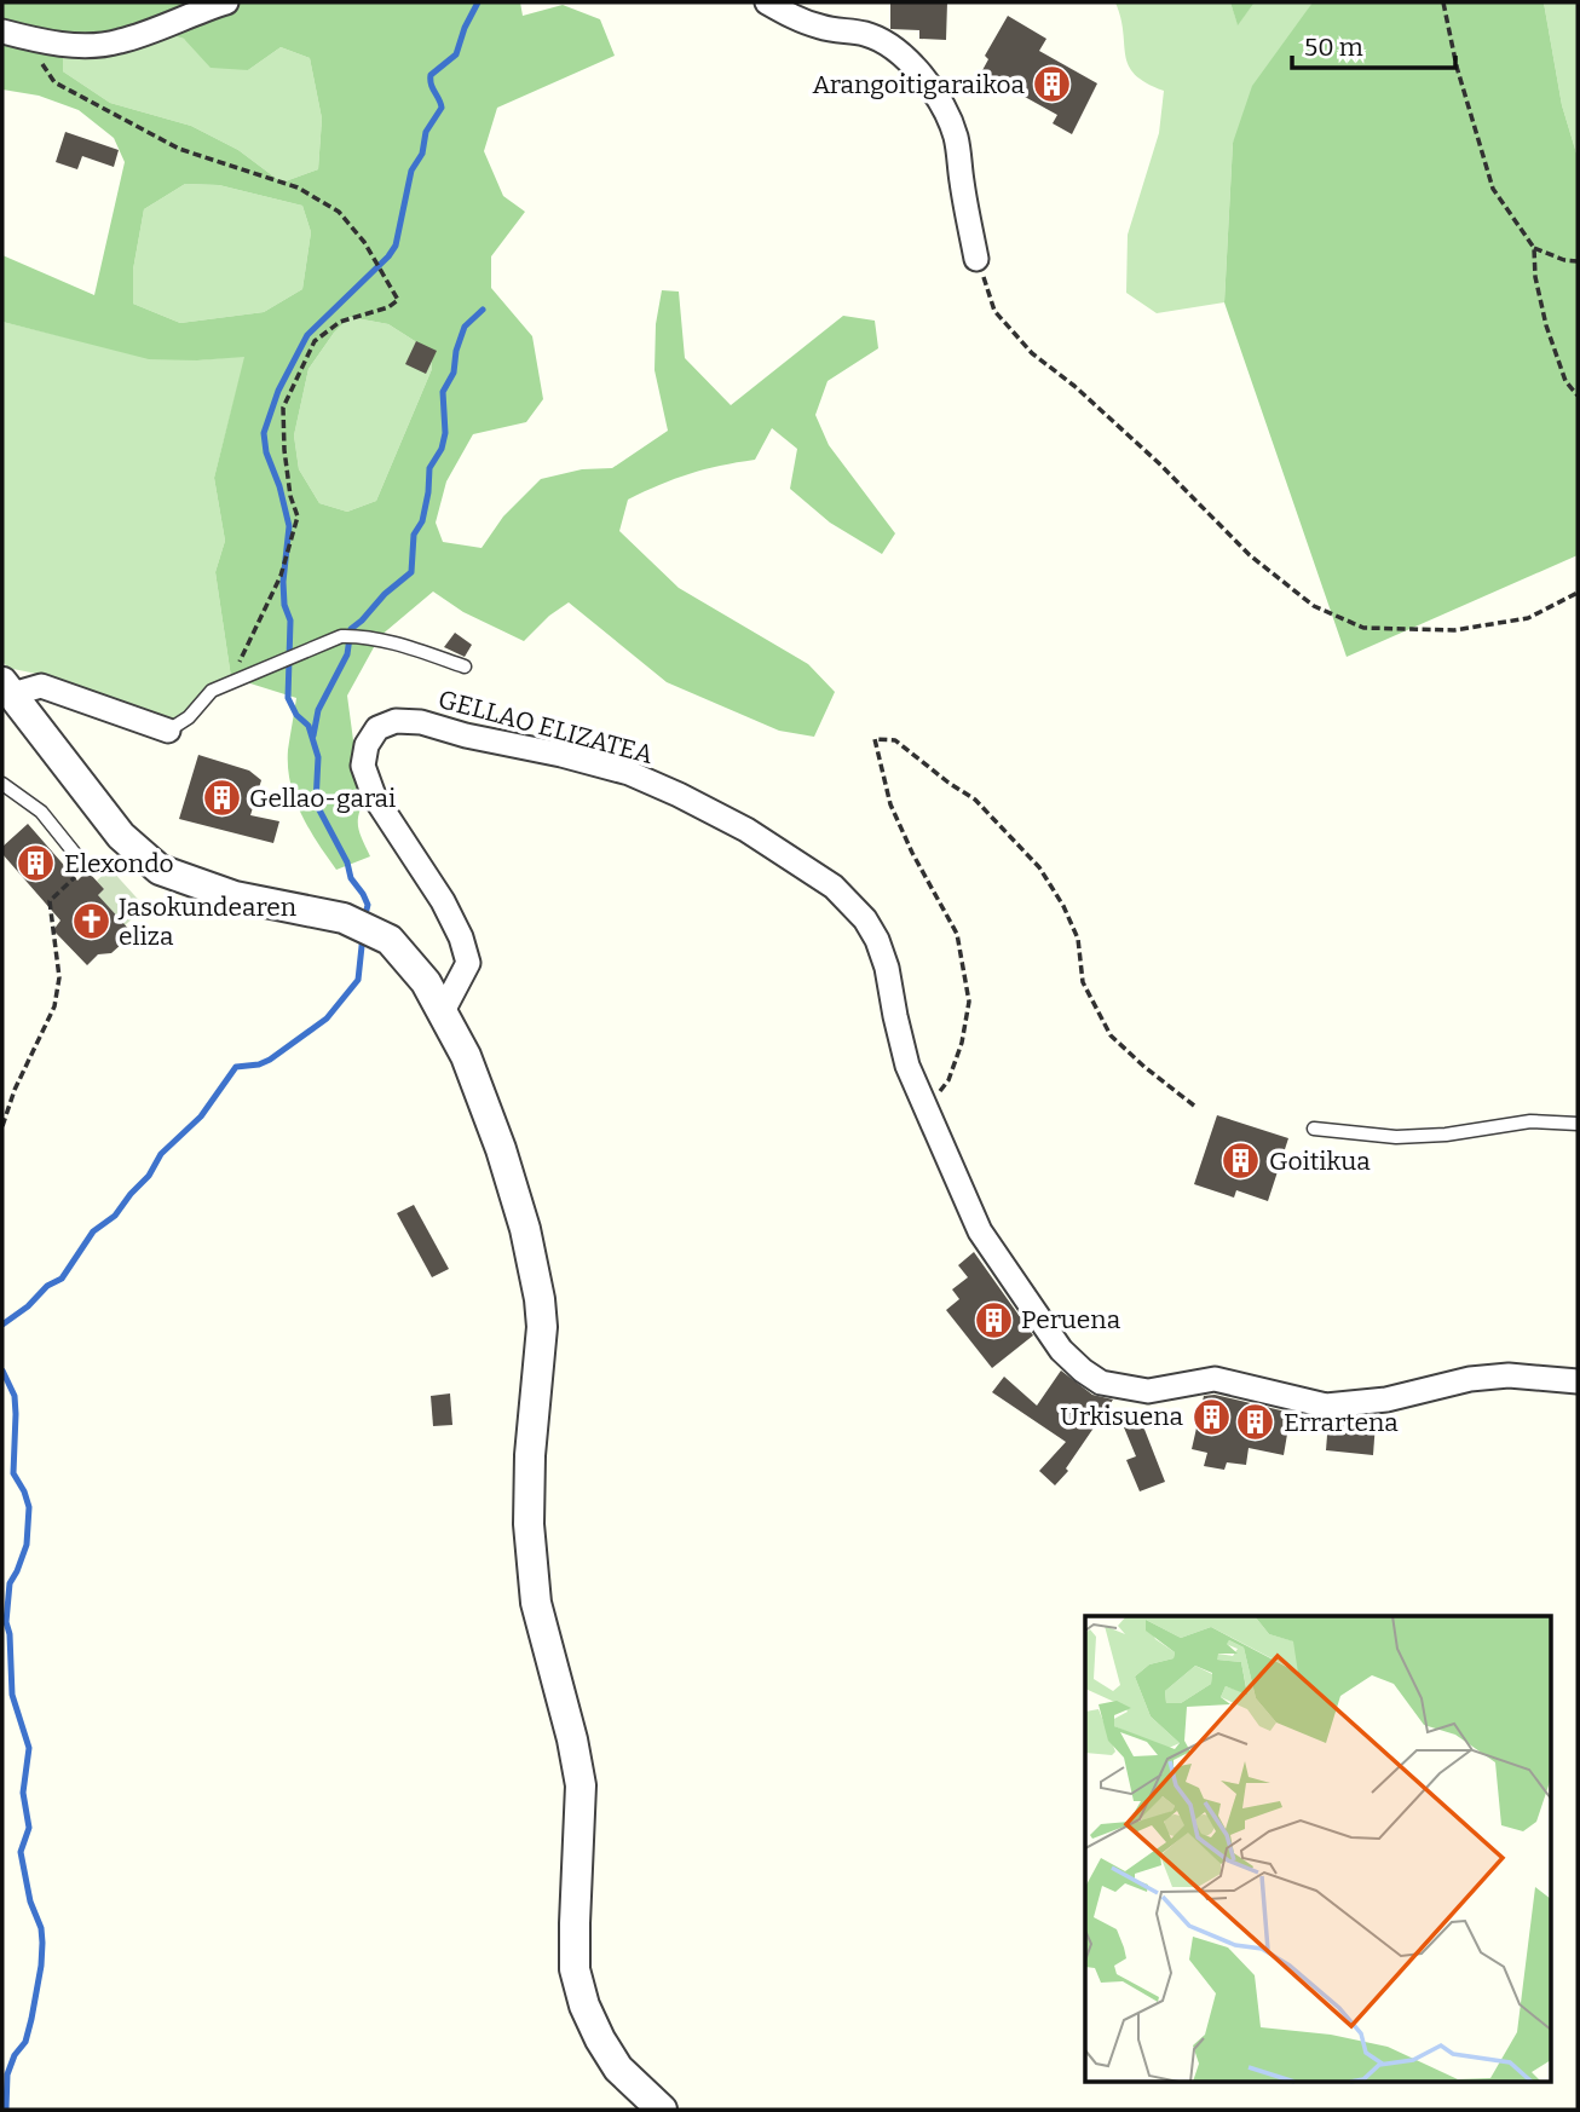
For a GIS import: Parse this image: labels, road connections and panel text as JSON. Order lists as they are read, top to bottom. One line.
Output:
{"streets":{"street":["GELLAO ELIZATEA"]},"places":{"building":["Arangoitigaraikoa","Gellao-garai","Elexondo","Goitikua","Peruena","Urkisuena","Errartena"],"church":["Jasokundearen eliza"]},"scale_bar":"50 m"}
